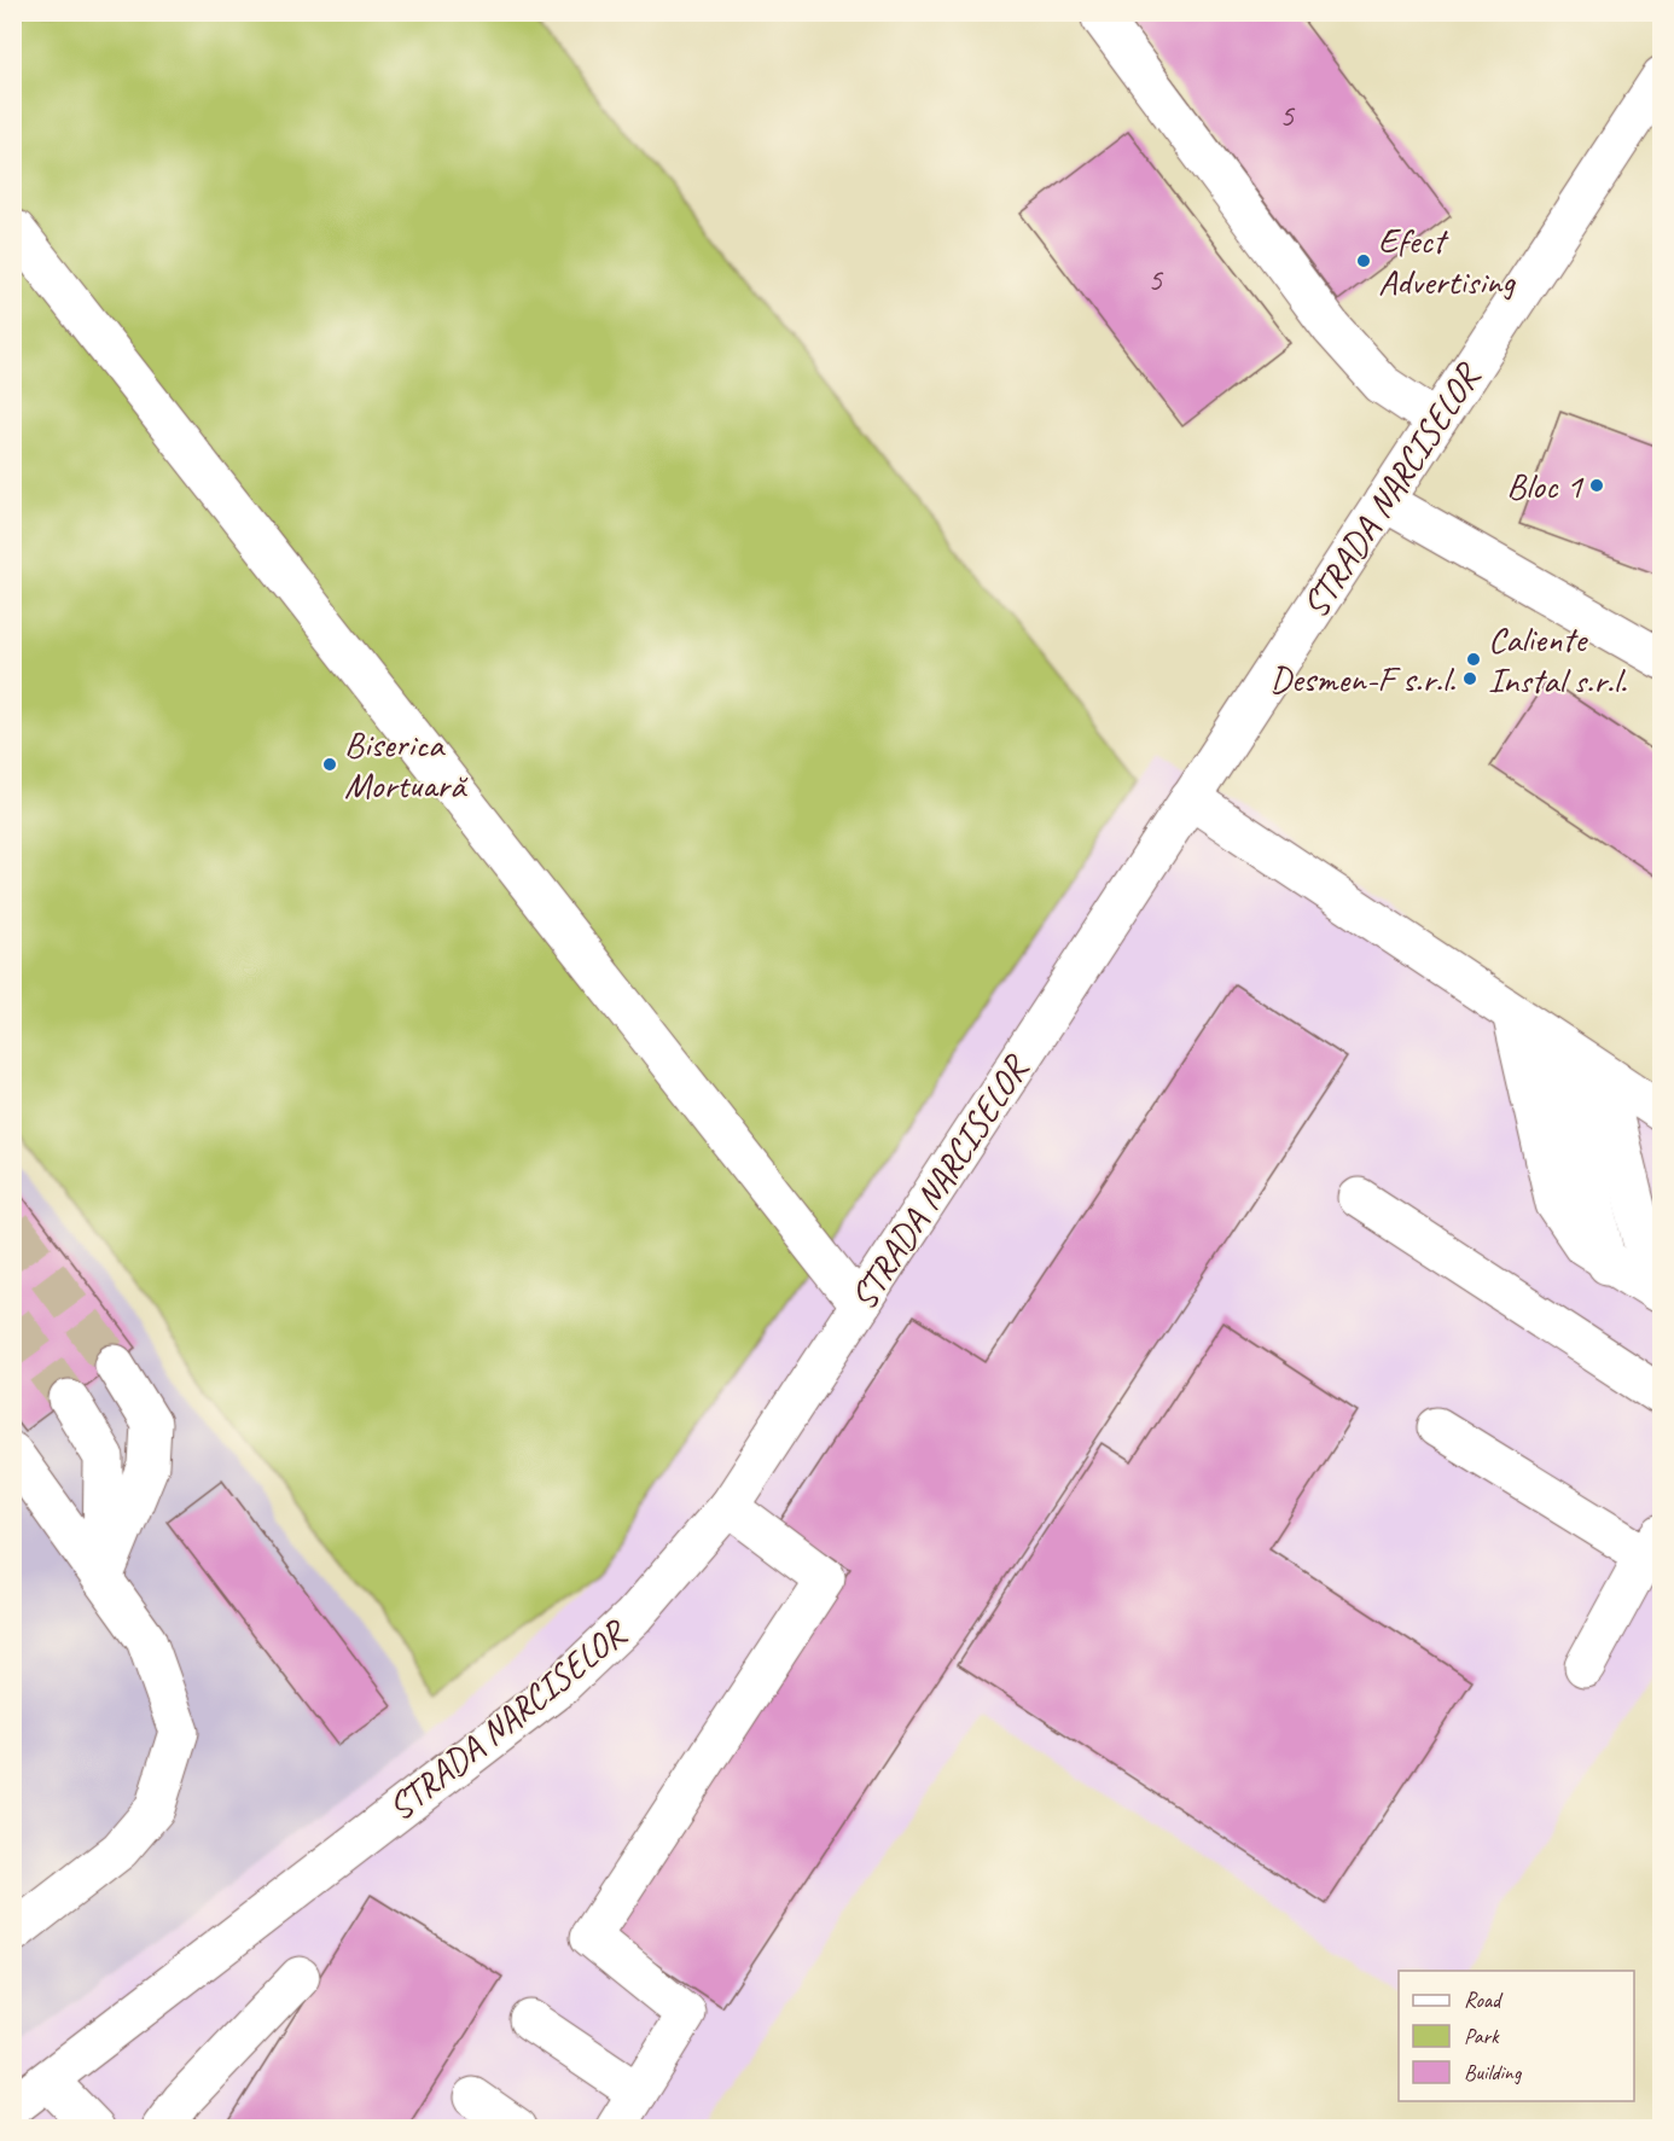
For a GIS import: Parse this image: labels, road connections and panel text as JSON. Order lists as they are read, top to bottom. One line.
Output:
{"streets":{"street":["STRADA NARCISELOR"]},"places":["Efect Advertising","Bloc 1","Caliente Instal s.r.l.","Desmen-F s.r.l.","Biserica Mortuară"],"house_numbers":["5","5"],"legend":["Road","Park","Building"]}
